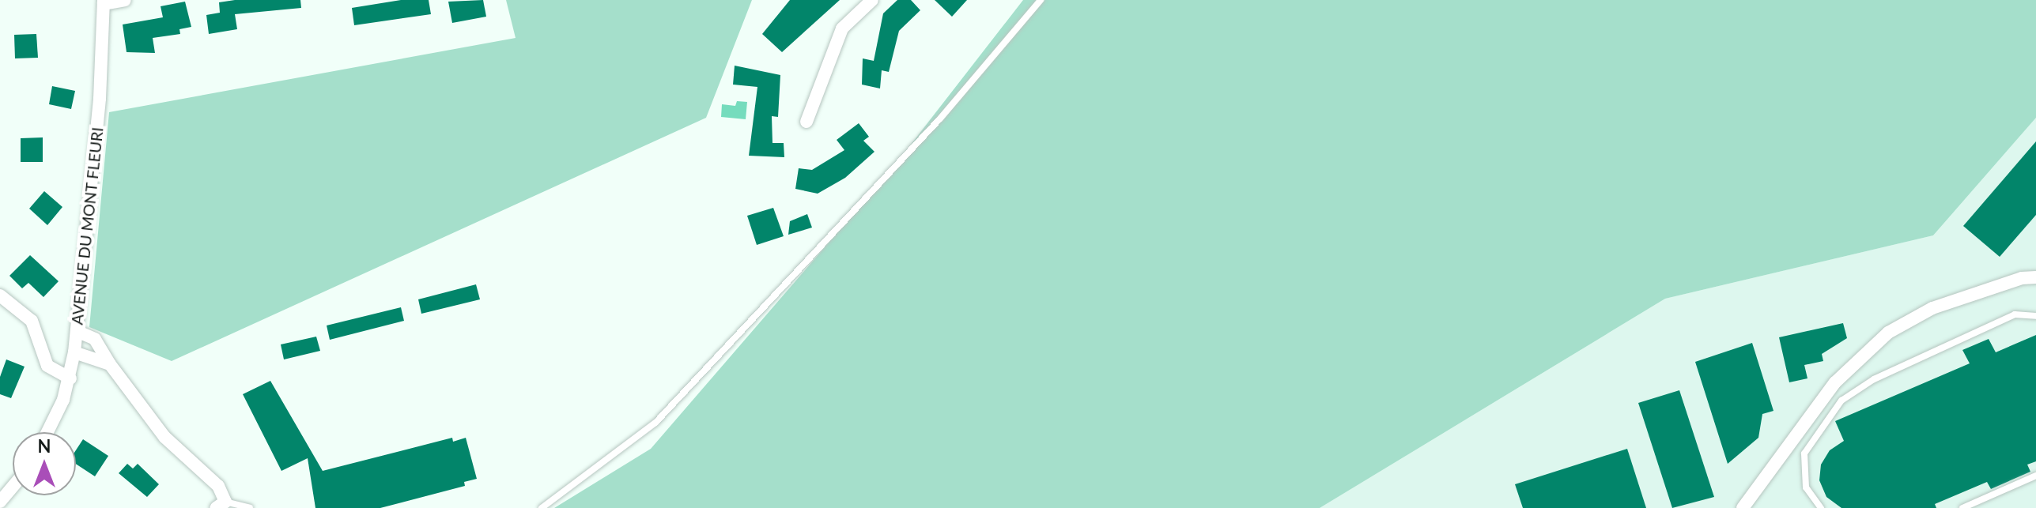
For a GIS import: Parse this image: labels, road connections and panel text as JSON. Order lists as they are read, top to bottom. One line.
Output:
{"streets":{"street":["AVENUE DU MONT FLEURI"]},"north":"top"}
